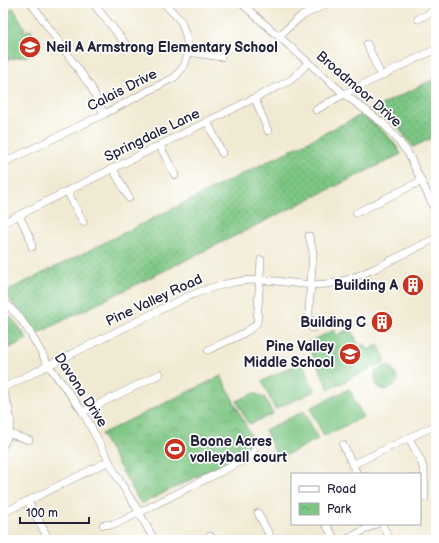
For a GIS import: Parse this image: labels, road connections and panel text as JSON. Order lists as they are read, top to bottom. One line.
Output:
{"streets":{"street":["Broadmoor Drive","Calais Drive","Springdale Lane","Pine Valley Road","Davona Drive"]},"crossings":[["Broadmoor Drive","Springdale Lane"],["Pine Valley Road","Davona Drive"]],"places":{"school or university":["Neil A Armstrong Elementary School","Pine Valley Middle School"],"building":["Building A","Building C"],"sports":["Boone Acres volleyball court"]},"legend":["Road","Park"],"scale_bar":"100 m"}
